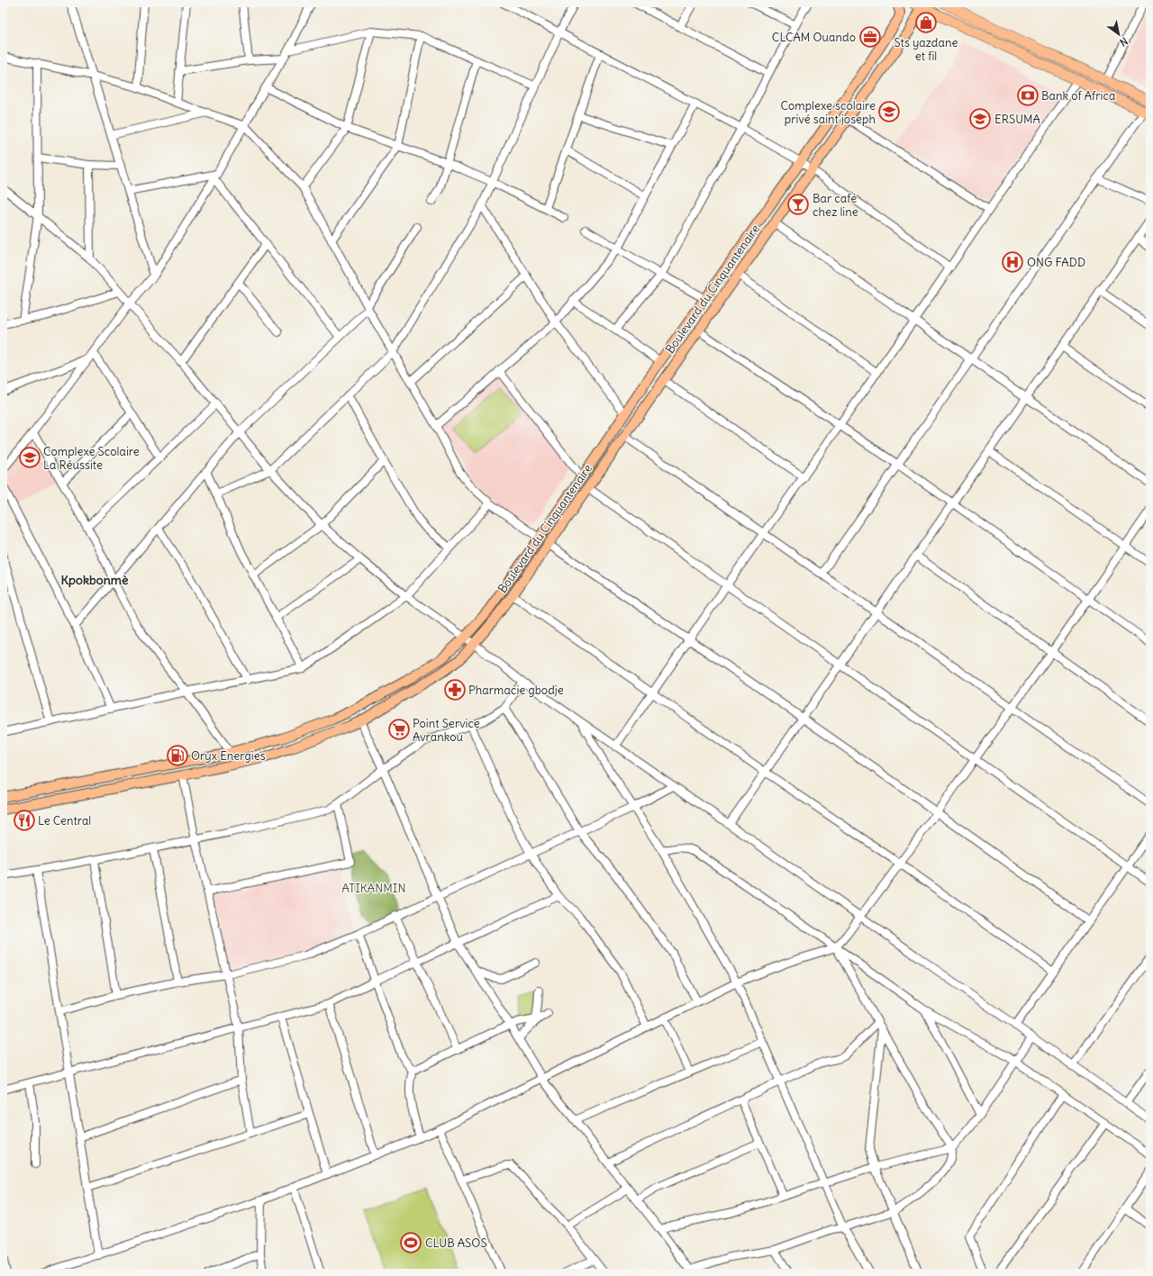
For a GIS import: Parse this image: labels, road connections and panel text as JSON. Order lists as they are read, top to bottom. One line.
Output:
{"streets":{"main road":["Boulevard du Cinquantenaire"]},"districts":["Kpokbonmè"],"parks":["ATIKANMIN"],"places":{"shop":["Sts yazdane et fil"],"office":["CLCAM Ouando"],"bank":["Bank of Africa"],"school or university":["Complexe scolaire privé saint joseph","ERSUMA","Complexe Scolaire La Réussite"],"bar":["Bar café chez line"],"hospital":["ONG FADD"],"pharmacy":["Pharmacie gbodje"],"supermarket":["Point Service Avrankou"],"fuel station":["Oryx Energies"],"restaurant":["Le Central"],"sports":["CLUB ASOS"]},"north":"bottom right"}
